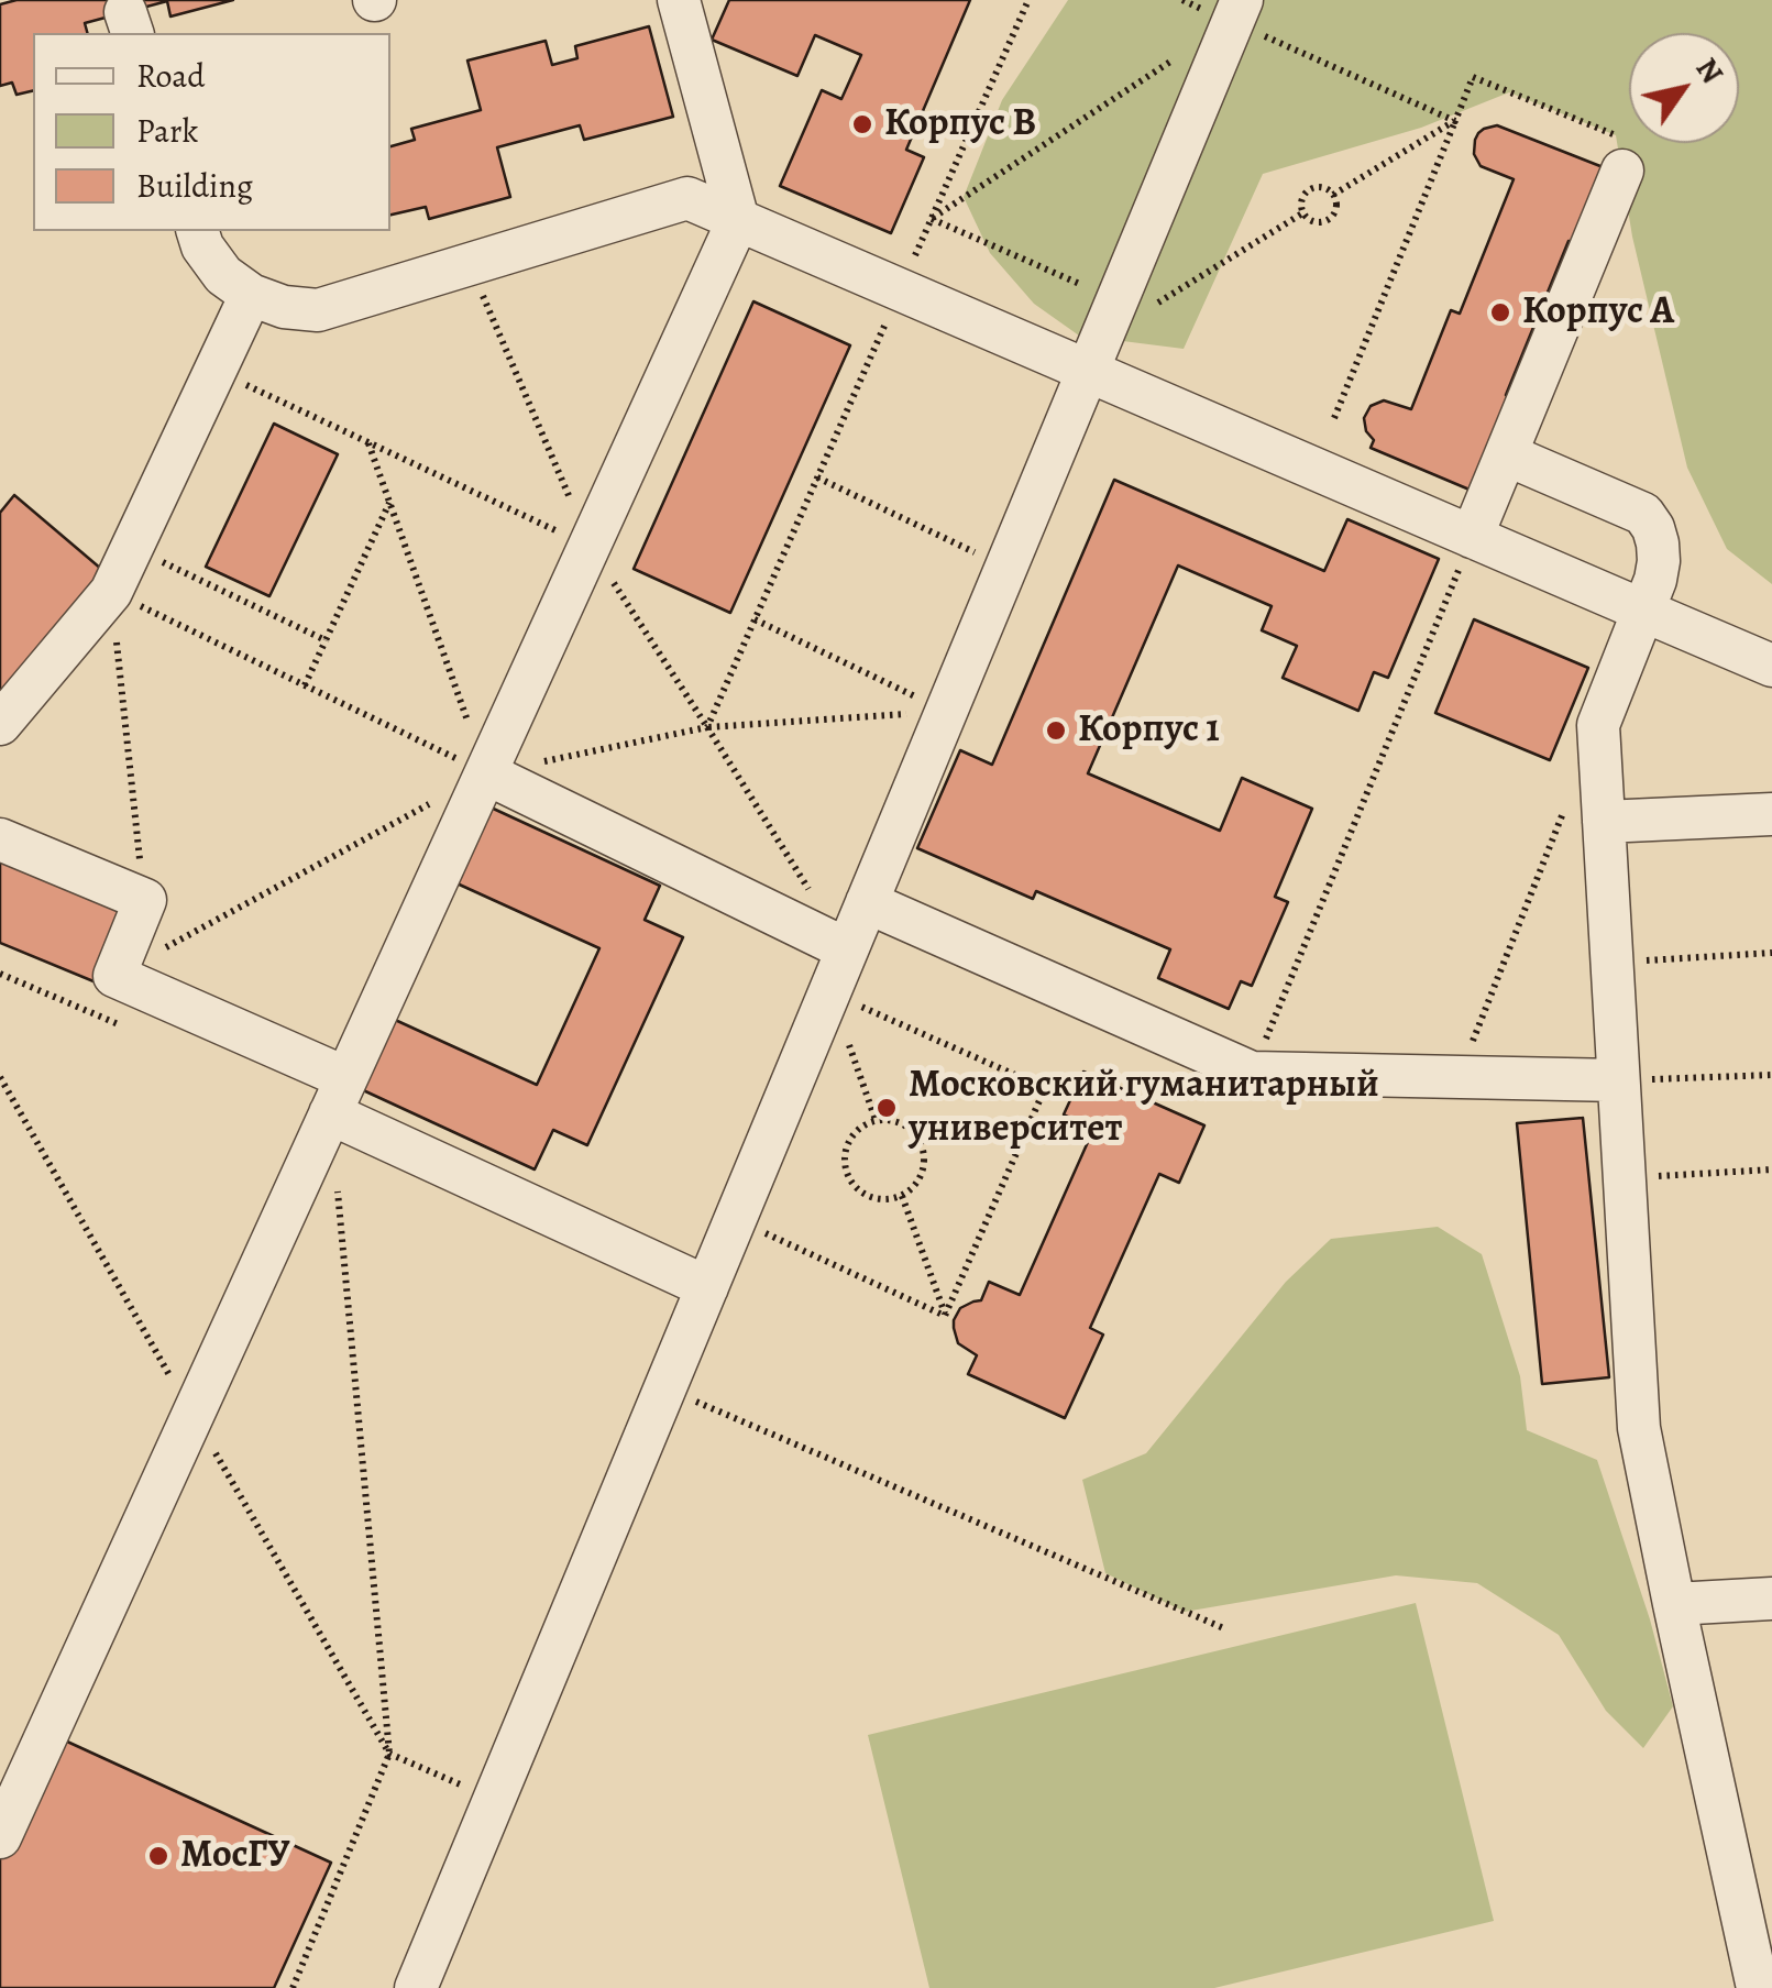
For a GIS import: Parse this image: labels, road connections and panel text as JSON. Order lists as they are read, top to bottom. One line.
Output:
{"places":["Корпус В","Корпус А","Корпус 1","Московский гуманитарный университет","МосГУ"],"legend":["Road","Park","Building"],"north":"top right"}
